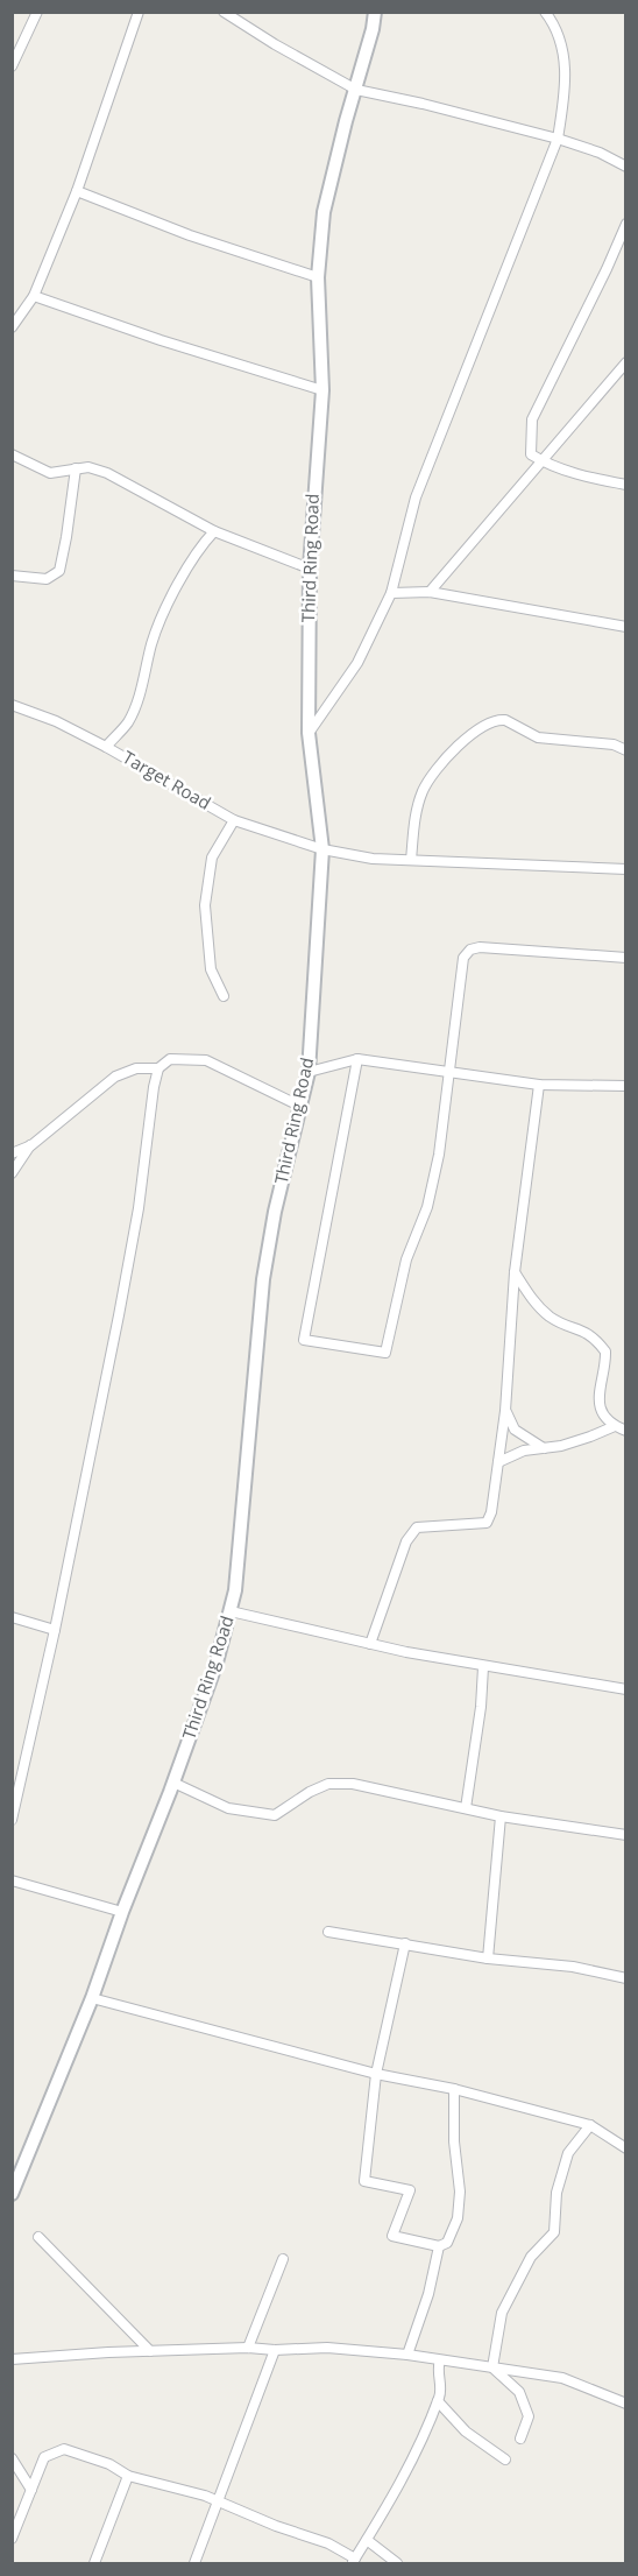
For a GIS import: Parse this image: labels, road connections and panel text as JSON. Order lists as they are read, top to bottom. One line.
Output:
{"streets":{"street":["Third Ring Road","Target Road"]},"crossings":[["Third Ring Road","Target Road"]]}
